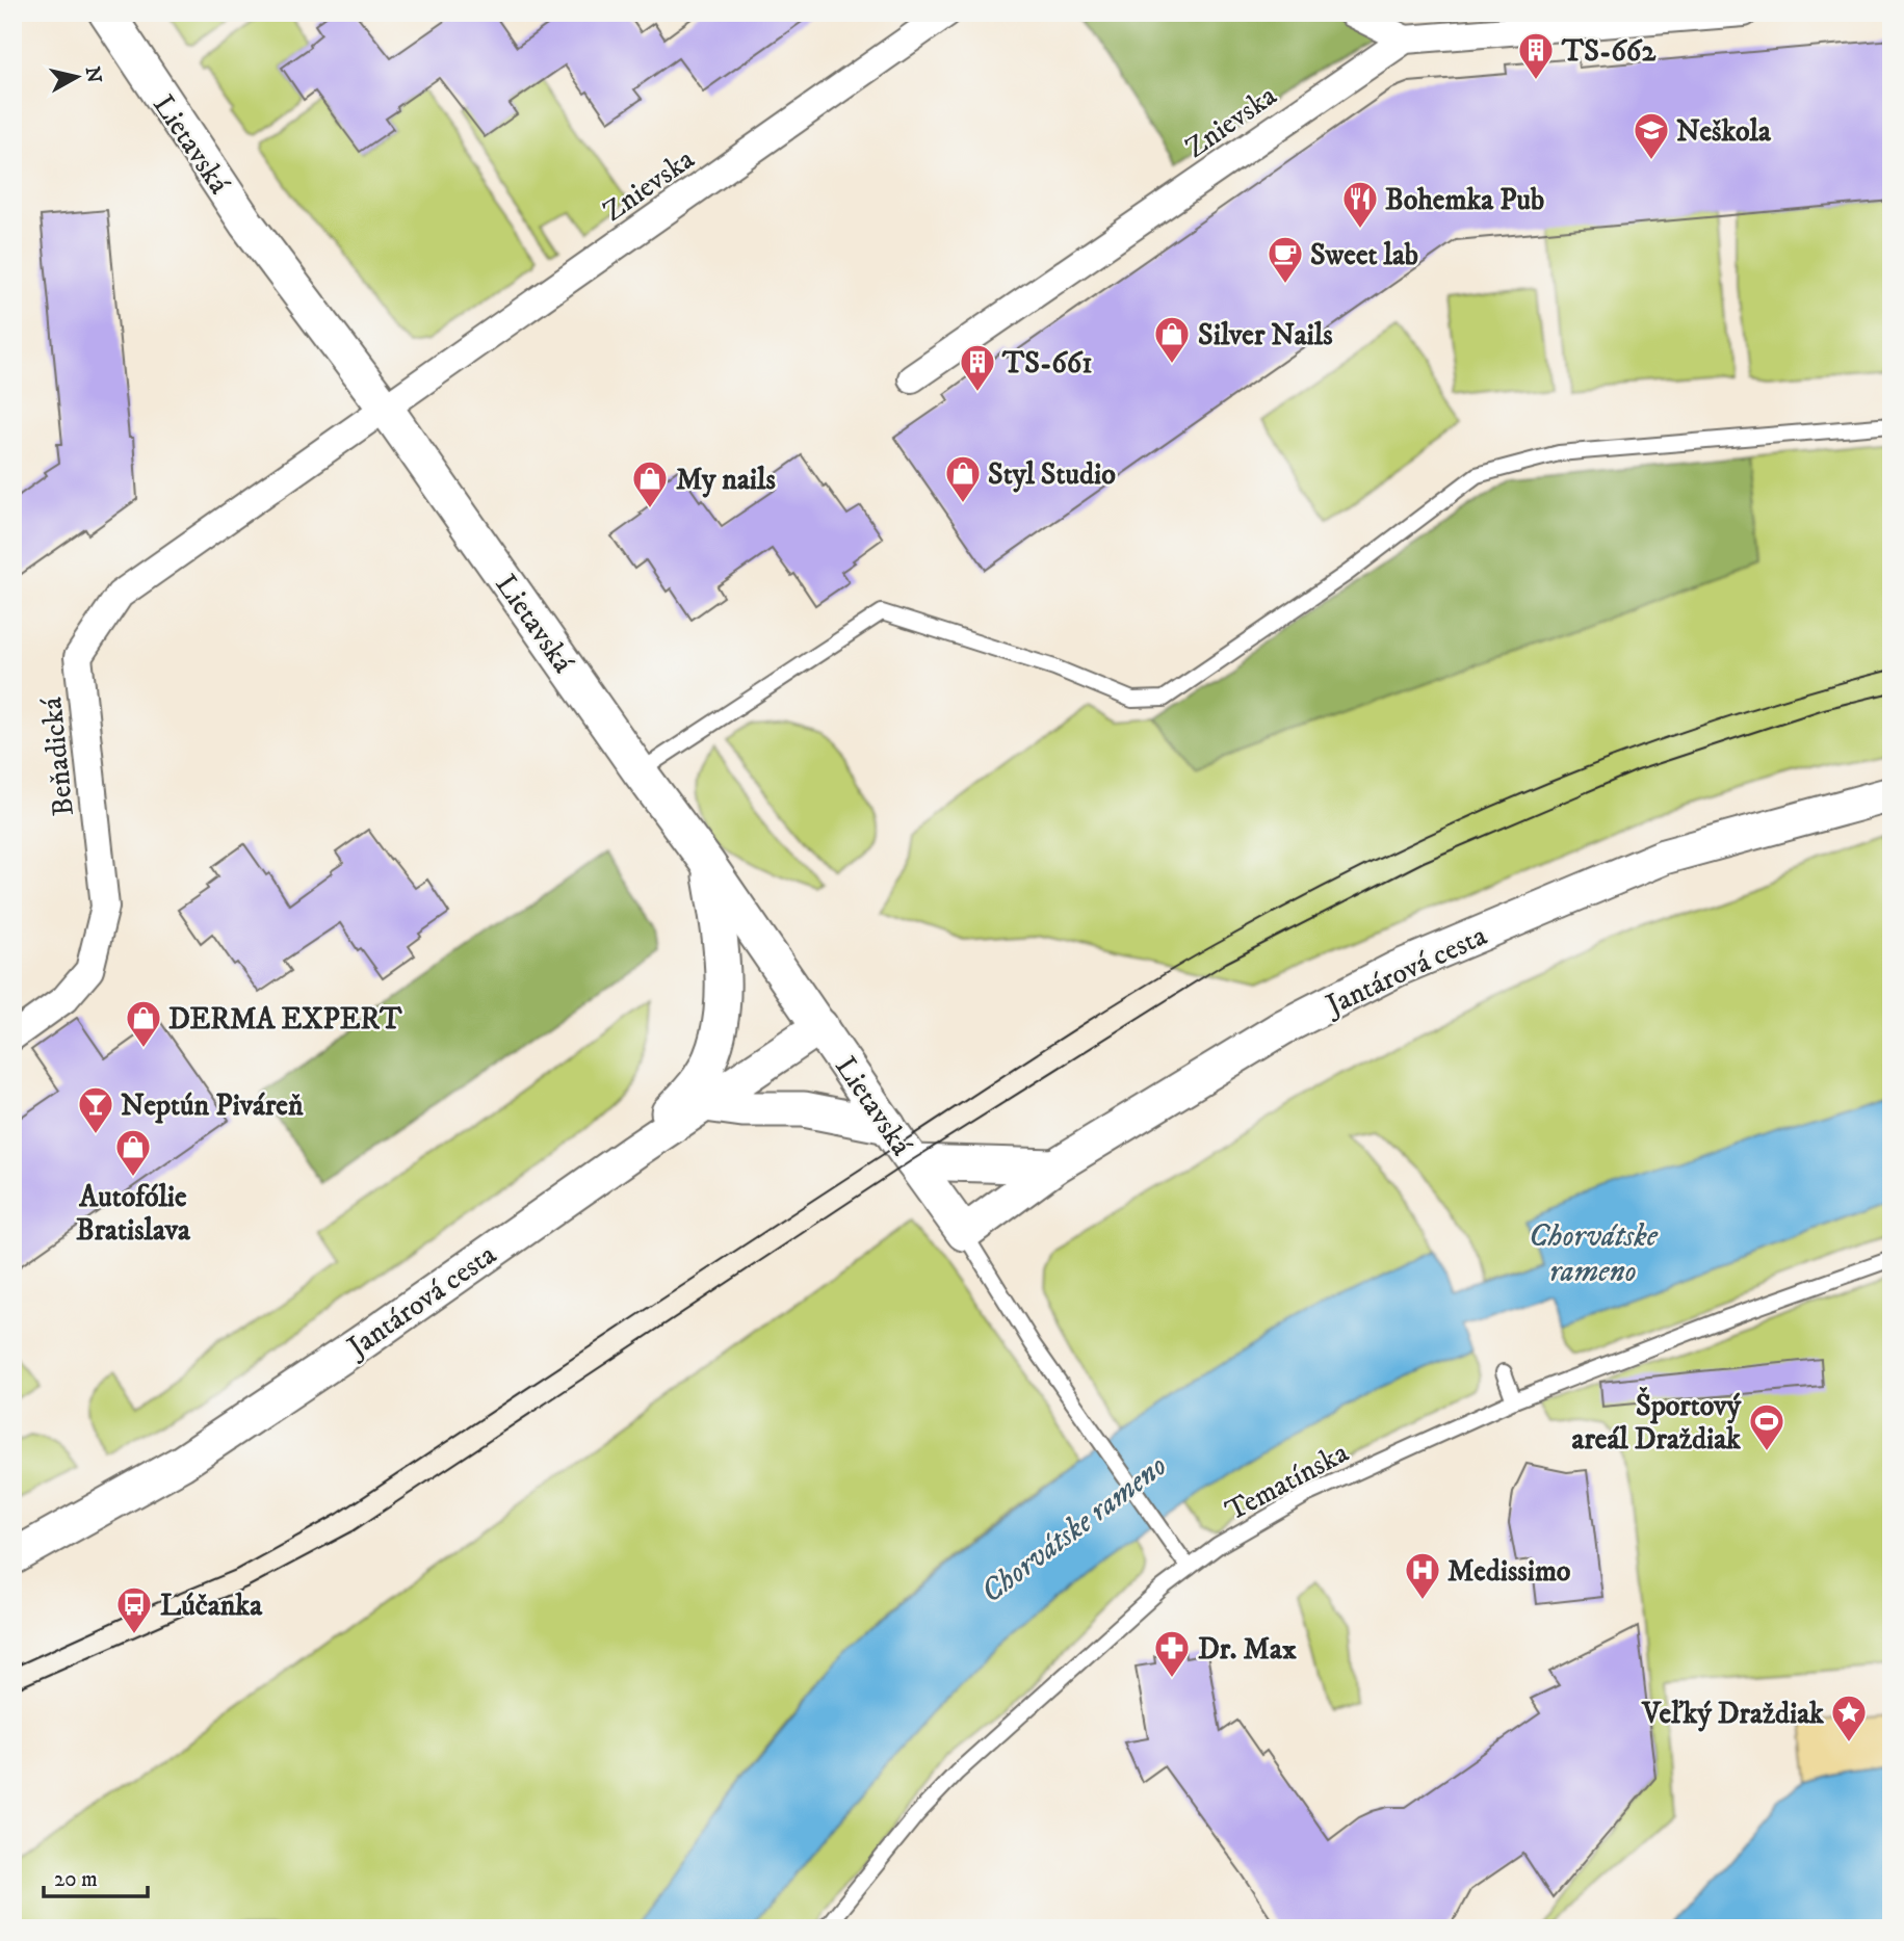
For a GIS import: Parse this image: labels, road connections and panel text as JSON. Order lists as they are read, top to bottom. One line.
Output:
{"streets":{"street":["Znievska","Lietavská","Beňadická","Jantárová cesta"],"lane":["Tematínska"]},"crossings":[["Znievska","Lietavská"],["Znievska","Beňadická"],["Lietavská","Beňadická"],["Lietavská","Jantárová cesta"]],"water":["Chorvátske rameno"],"places":{"building":["TS-662","TS-661"],"school or university":["Neškola"],"restaurant":["Bohemka Pub"],"cafe":["Sweet lab"],"shop":["Silver Nails","Styl Studio","My nails","DERMA EXPERT","Autofólie Bratislava"],"bar":["Neptún Piváreň"],"sports":["Športový areál Draždiak"],"hospital":["Medissimo"],"bus stop":["Lúčanka"],"pharmacy":["Dr. Max"],"place":["Veľký Draždiak"]},"scale_bar":"20 m","north":"right"}
